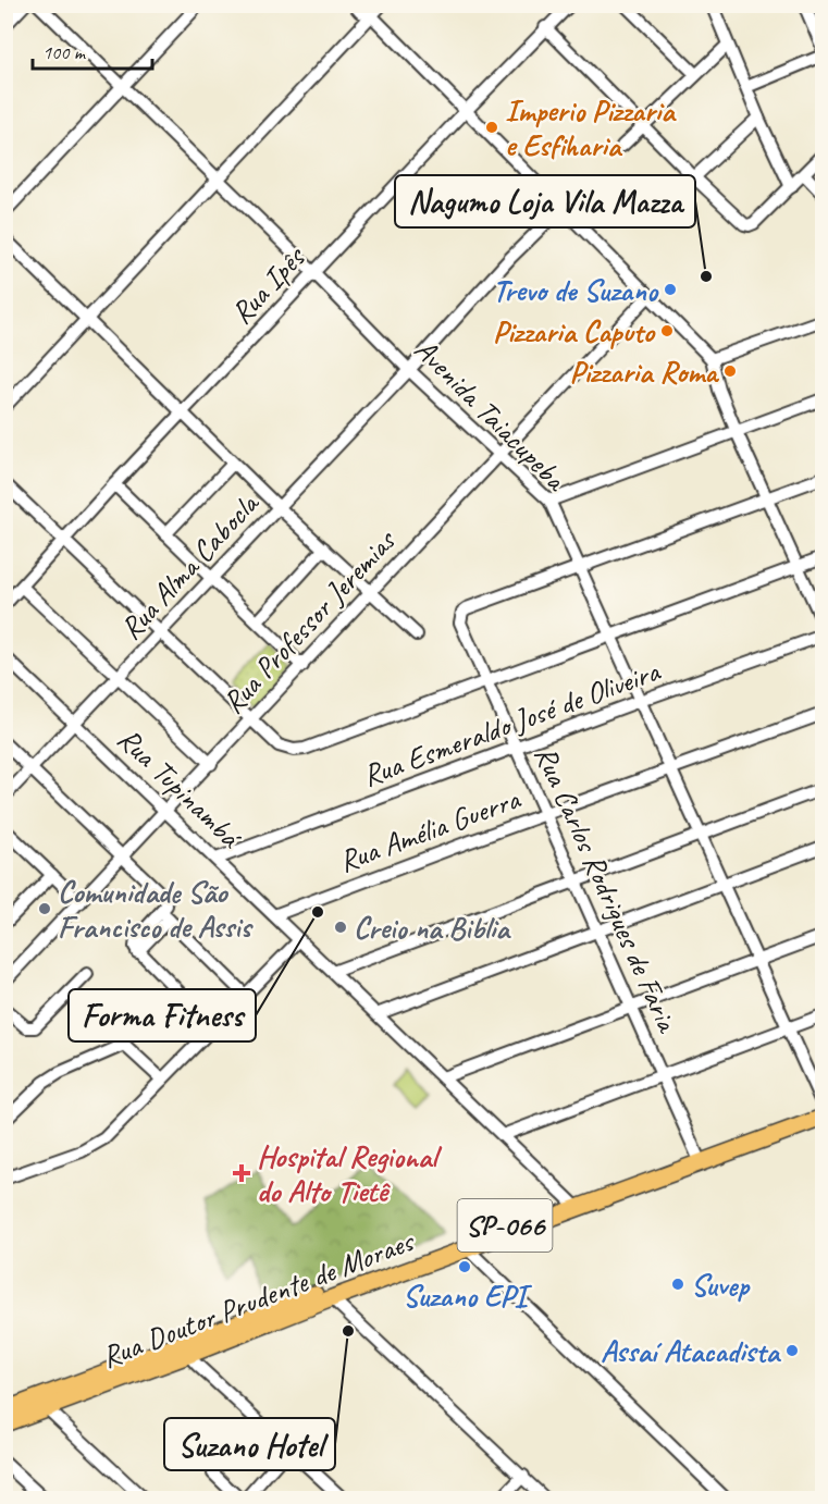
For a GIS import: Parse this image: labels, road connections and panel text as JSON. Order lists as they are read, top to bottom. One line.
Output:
{"streets":{"highway":["SP-066","Rua Doutor Prudente de Moraes"],"street":["Rua Ipês","Avenida Taiacupeba","Rua Alma Cabocla","Rua Professor Jeremias","Rua Esmeraldo José de Oliveira","Rua Tupinambá","Rua Amélia Guerra","Rua Carlos Rodrigues de Faria"]},"crossings":[["Rua Ipês","Avenida Taiacupeba"],["Avenida Taiacupeba","Rua Alma Cabocla"],["Avenida Taiacupeba","Rua Professor Jeremias"],["Avenida Taiacupeba","Rua Esmeraldo José de Oliveira"],["Avenida Taiacupeba","Rua Amélia Guerra"],["Avenida Taiacupeba","Rua Carlos Rodrigues de Faria"],["Avenida Taiacupeba","Rua Doutor Prudente de Moraes"],["Rua Alma Cabocla","Rua Tupinambá"],["Rua Professor Jeremias","Rua Tupinambá"],["Rua Esmeraldo José de Oliveira","Rua Tupinambá"],["Rua Esmeraldo José de Oliveira","Rua Carlos Rodrigues de Faria"],["Rua Tupinambá","Rua Amélia Guerra"],["Rua Tupinambá","Rua Doutor Prudente de Moraes"],["Rua Amélia Guerra","Rua Carlos Rodrigues de Faria"],["Rua Carlos Rodrigues de Faria","Rua Doutor Prudente de Moraes"]],"places":{"other":["Imperio Pizzaria e Esfiharia","Nagumo Loja Vila Mazza","Trevo de Suzano","Pizzaria Caputo","Pizzaria Roma","Comunidade São Francisco de Assis","Forma Fitness","Creio na Biblia","Suzano EPI","Suvep","Suzano Hotel","Assaí Atacadista"],"health":["Hospital Regional do Alto Tietê"]},"scale_bar":"100 m"}
